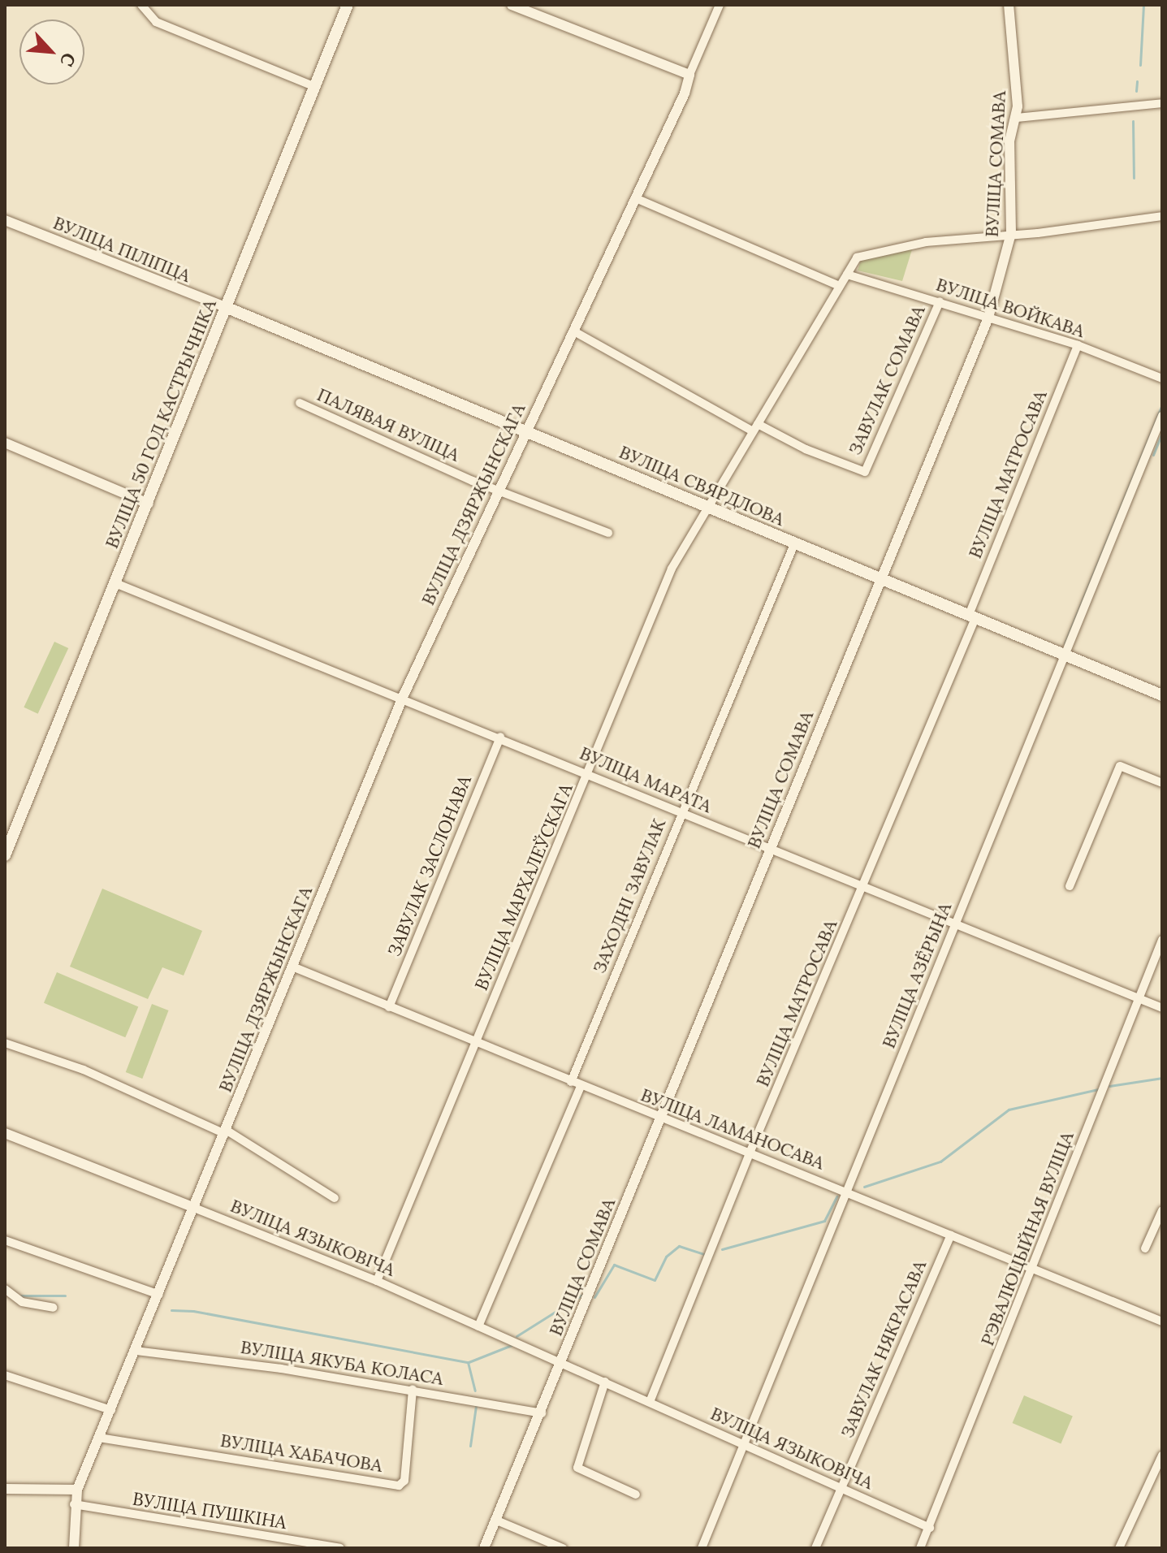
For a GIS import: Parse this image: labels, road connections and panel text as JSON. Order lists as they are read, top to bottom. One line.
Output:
{"streets":{"main road":["ВУЛІЦА 50 ГОД КАСТРЫЧНІКА","ВУЛІЦА СВЯРДЛОВА"],"street":["ВУЛІЦА СОМАВА","ВУЛІЦА ПІЛІПЦА","ВУЛІЦА ВОЙКАВА","ЗАВУЛАК СОМАВА","ПАЛЯВАЯ ВУЛІЦА","ВУЛІЦА МАТРОСАВА","ВУЛІЦА ДЗЯРЖЫНСКАГА","ВУЛІЦА МАРАТА","ЗАВУЛАК ЗАСЛОНАВА","ВУЛІЦА МАРХАЛЕЎСКАГА","ЗАХОДНІ ЗАВУЛАК","ВУЛІЦА АЗЁРЫНА","ВУЛІЦА ЛАМАНОСАВА","ВУЛІЦА ЯЗЫКОВІЧА","РЭВАЛЮЦЫЙНАЯ ВУЛІЦА","ЗАВУЛАК НЯКРАСАВА","ВУЛІЦА ЯКУБА КОЛАСА","ВУЛІЦА ХАБАЧОВА","ВУЛІЦА ПУШКІНА"]},"crossings":[["ВУЛІЦА СОМАВА","ВУЛІЦА ВОЙКАВА"],["ВУЛІЦА СОМАВА","ВУЛІЦА СВЯРДЛОВА"],["ВУЛІЦА СОМАВА","ВУЛІЦА МАРАТА"],["ВУЛІЦА СОМАВА","ВУЛІЦА МАРХАЛЕЎСКАГА"],["ВУЛІЦА СОМАВА","ВУЛІЦА ЛАМАНОСАВА"],["ВУЛІЦА СОМАВА","ВУЛІЦА ЯЗЫКОВІЧА"],["ВУЛІЦА СОМАВА","ВУЛІЦА ЯКУБА КОЛАСА"],["ВУЛІЦА ПІЛІПЦА","ВУЛІЦА 50 ГОД КАСТРЫЧНІКА"],["ВУЛІЦА ПІЛІПЦА","ВУЛІЦА СВЯРДЛОВА"],["ВУЛІЦА ВОЙКАВА","ЗАВУЛАК СОМАВА"],["ВУЛІЦА ВОЙКАВА","ВУЛІЦА МАТРОСАВА"],["ВУЛІЦА ВОЙКАВА","ВУЛІЦА МАРХАЛЕЎСКАГА"],["ЗАВУЛАК СОМАВА","ВУЛІЦА МАРХАЛЕЎСКАГА"],["ВУЛІЦА 50 ГОД КАСТРЫЧНІКА","ВУЛІЦА СВЯРДЛОВА"],["ВУЛІЦА 50 ГОД КАСТРЫЧНІКА","ВУЛІЦА МАРАТА"],["ПАЛЯВАЯ ВУЛІЦА","ВУЛІЦА ДЗЯРЖЫНСКАГА"],["ВУЛІЦА МАТРОСАВА","ВУЛІЦА СВЯРДЛОВА"],["ВУЛІЦА МАТРОСАВА","ВУЛІЦА МАРАТА"],["ВУЛІЦА МАТРОСАВА","ВУЛІЦА ЛАМАНОСАВА"],["ВУЛІЦА МАТРОСАВА","ВУЛІЦА ЯЗЫКОВІЧА"],["ВУЛІЦА СВЯРДЛОВА","ВУЛІЦА ДЗЯРЖЫНСКАГА"],["ВУЛІЦА СВЯРДЛОВА","ВУЛІЦА МАРХАЛЕЎСКАГА"],["ВУЛІЦА СВЯРДЛОВА","ЗАХОДНІ ЗАВУЛАК"],["ВУЛІЦА СВЯРДЛОВА","ВУЛІЦА АЗЁРЫНА"],["ВУЛІЦА ДЗЯРЖЫНСКАГА","ВУЛІЦА МАРАТА"],["ВУЛІЦА ДЗЯРЖЫНСКАГА","ВУЛІЦА ЛАМАНОСАВА"],["ВУЛІЦА ДЗЯРЖЫНСКАГА","ВУЛІЦА ЯЗЫКОВІЧА"],["ВУЛІЦА ДЗЯРЖЫНСКАГА","ВУЛІЦА ЯКУБА КОЛАСА"],["ВУЛІЦА ДЗЯРЖЫНСКАГА","ВУЛІЦА ХАБАЧОВА"],["ВУЛІЦА ДЗЯРЖЫНСКАГА","ВУЛІЦА ПУШКІНА"],["ВУЛІЦА МАРАТА","ЗАВУЛАК ЗАСЛОНАВА"],["ВУЛІЦА МАРАТА","ВУЛІЦА МАРХАЛЕЎСКАГА"],["ВУЛІЦА МАРАТА","ЗАХОДНІ ЗАВУЛАК"],["ВУЛІЦА МАРАТА","ВУЛІЦА АЗЁРЫНА"],["ВУЛІЦА МАРАТА","РЭВАЛЮЦЫЙНАЯ ВУЛІЦА"],["ЗАВУЛАК ЗАСЛОНАВА","ВУЛІЦА ЛАМАНОСАВА"],["ВУЛІЦА МАРХАЛЕЎСКАГА","ВУЛІЦА ЛАМАНОСАВА"],["ВУЛІЦА МАРХАЛЕЎСКАГА","ВУЛІЦА ЯЗЫКОВІЧА"],["ЗАХОДНІ ЗАВУЛАК","ВУЛІЦА ЛАМАНОСАВА"],["ВУЛІЦА АЗЁРЫНА","ВУЛІЦА ЛАМАНОСАВА"],["ВУЛІЦА АЗЁРЫНА","ВУЛІЦА ЯЗЫКОВІЧА"],["ВУЛІЦА ЛАМАНОСАВА","РЭВАЛЮЦЫЙНАЯ ВУЛІЦА"],["ВУЛІЦА ЛАМАНОСАВА","ЗАВУЛАК НЯКРАСАВА"],["ВУЛІЦА ЯЗЫКОВІЧА","РЭВАЛЮЦЫЙНАЯ ВУЛІЦА"],["ВУЛІЦА ЯЗЫКОВІЧА","ЗАВУЛАК НЯКРАСАВА"],["ВУЛІЦА ЯКУБА КОЛАСА","ВУЛІЦА ХАБАЧОВА"]],"north":"bottom right"}
